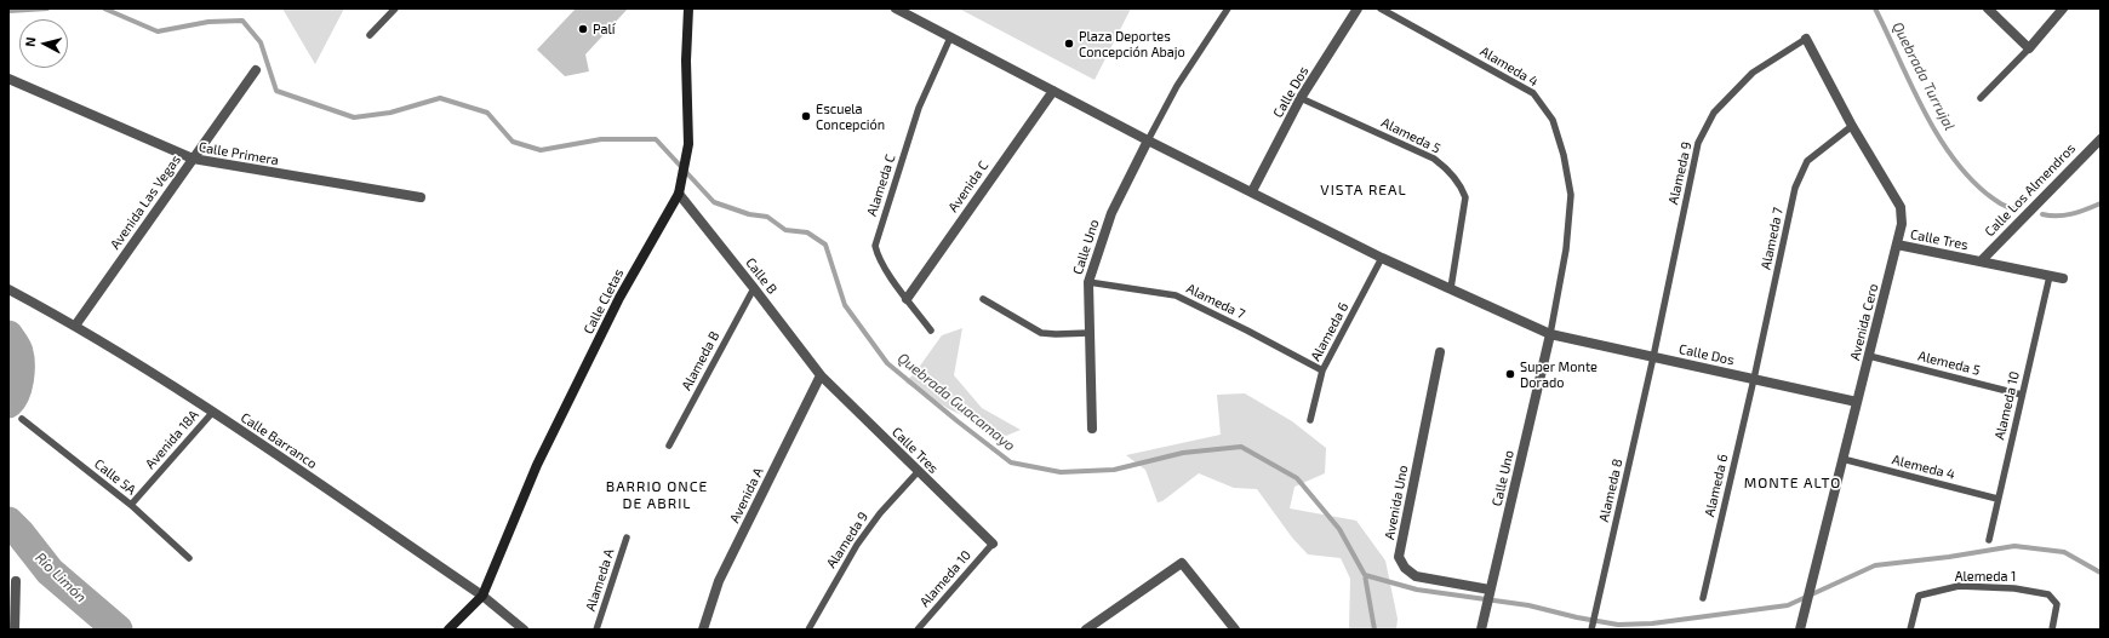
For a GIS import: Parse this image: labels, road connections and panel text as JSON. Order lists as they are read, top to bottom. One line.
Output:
{"streets":{"street":["Calle Dos","Calle Primera","Avenida C","Calle Los Almendros","Avenida Las Vegas","Calle Tres","Calle Uno","Calle B","Calle Cletas","Avenida Cero","Calle Barranco","Avenida A","Avenida Uno"],"lane":["Alameda 4","Alameda 5","Alameda 9","Alameda C","Alameda 7","Alameda 6","Alameda B","Alemeda 5","Alameda 10","Avenida 18A","Alemeda 4","Calle 5A","Alameda 8","Alemeda 1","Alameda A"]},"crossings":[["Alameda 4","Calle Dos"],["Alameda 4","Calle Uno"],["Calle Dos","Alameda 5"],["Calle Dos","Alameda 9"],["Calle Dos","Alameda C"],["Calle Dos","Avenida C"],["Calle Dos","Alameda 7"],["Calle Dos","Calle Uno"],["Calle Dos","Avenida Cero"],["Calle Dos","Alameda 6"],["Calle Dos","Alameda 8"],["Calle Primera","Avenida Las Vegas"],["Alameda 9","Calle Tres"],["Alameda 9","Avenida Cero"],["Alameda 9","Alameda 8"],["Alameda C","Avenida C"],["Calle Los Almendros","Calle Tres"],["Avenida Las Vegas","Calle Barranco"],["Alameda 7","Calle Uno"],["Alameda 7","Avenida Cero"],["Alameda 7","Alameda 6"],["Calle Tres","Calle B"],["Calle Tres","Avenida Cero"],["Calle Tres","Alameda 10"],["Calle Tres","Avenida A"],["Calle Uno","Avenida Uno"],["Calle B","Calle Cletas"],["Calle B","Alameda B"],["Calle B","Avenida A"],["Calle Cletas","Calle Barranco"],["Avenida Cero","Alemeda 5"],["Avenida Cero","Alemeda 4"],["Alemeda 5","Alameda 10"],["Alameda 10","Alemeda 4"],["Avenida 18A","Calle Barranco"],["Avenida 18A","Calle 5A"]],"districts":["VISTA REAL","MONTE ALTO","BARRIO ONCE DE ABRIL"],"water":["Quebrada Turrujal","Quebrada Guacamayo","Río Limón"],"places":["Palí","Plaza Deportes Concepción Abajo","Escuela Concepción","Super Monte Dorado"],"north":"left"}
